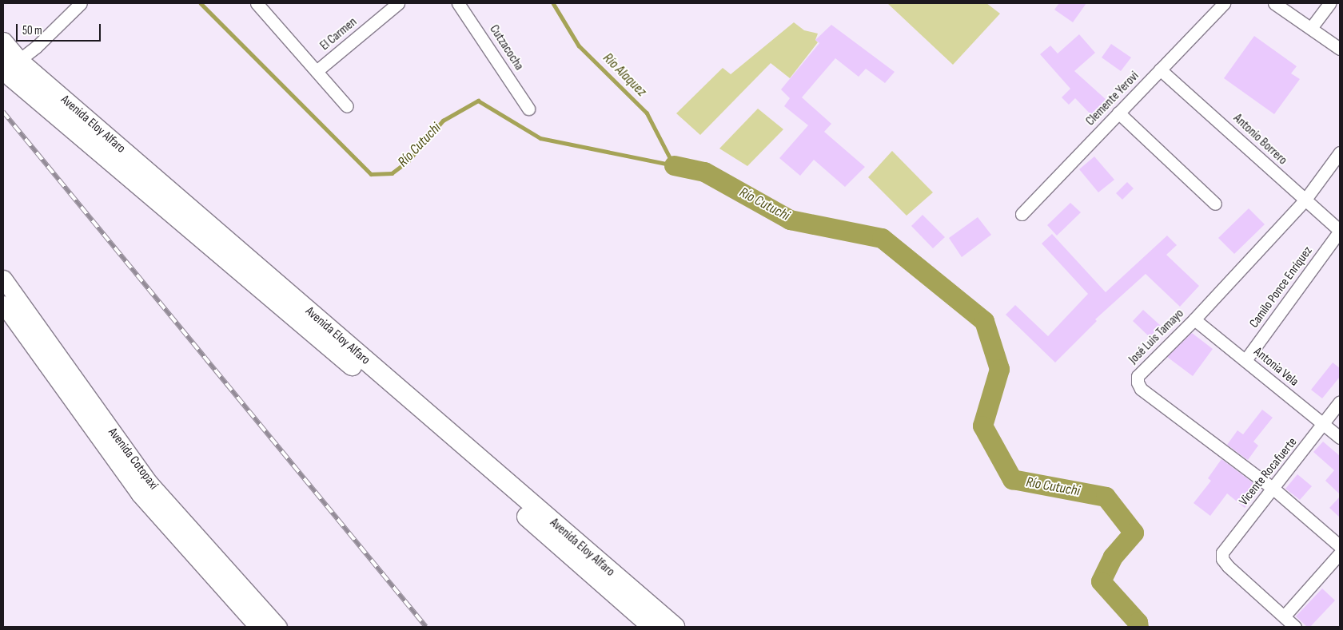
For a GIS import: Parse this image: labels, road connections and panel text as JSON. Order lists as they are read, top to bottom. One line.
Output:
{"streets":{"main road":["Avenida Eloy Alfaro","Avenida Cotopaxi"],"street":["El Carmen","Cutzacocha","Clemente Yerovi","Antonio Borrero","Camilo Ponce Enríquez","José Luis Tamayo","Antonia Vela","Vicente Rocafuerte"]},"crossings":[["Clemente Yerovi","Antonio Borrero"],["Antonio Borrero","Camilo Ponce Enríquez"],["Antonio Borrero","José Luis Tamayo"],["Camilo Ponce Enríquez","Antonia Vela"],["José Luis Tamayo","Antonia Vela"],["José Luis Tamayo","Vicente Rocafuerte"],["Antonia Vela","Vicente Rocafuerte"]],"water":["Río Alaquez","Río Cutuchi"],"scale_bar":"50 m"}
